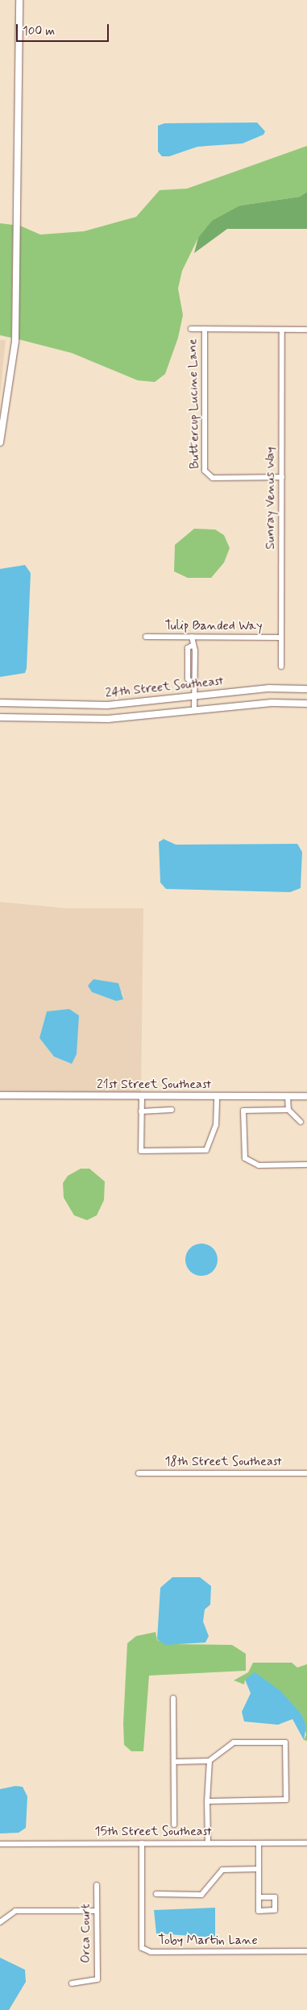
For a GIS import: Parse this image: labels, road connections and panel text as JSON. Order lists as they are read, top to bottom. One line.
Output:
{"streets":{"street":["Buttercup Lucine Lane","Sunray Venus Way","Tulip Banded Way","24th Street Southeast","21st Street Southeast","18th Street Southeast","15th Street Southeast","Orca Court","Toby Martin Lane"]},"crossings":[["Buttercup Lucine Lane","Sunray Venus Way"],["Sunray Venus Way","Tulip Banded Way"],["15th Street Southeast","Toby Martin Lane"]],"scale_bar":"100 m"}
